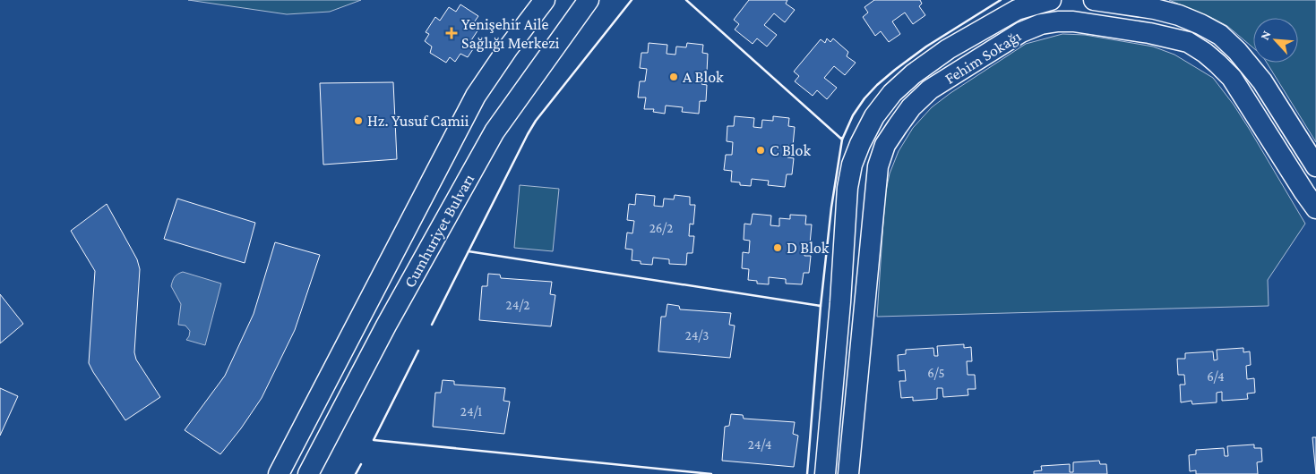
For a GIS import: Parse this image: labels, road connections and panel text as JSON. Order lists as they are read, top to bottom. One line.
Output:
{"streets":{"street":["Fehim Sokağı","Cumhuriyet Bulvarı"]},"places":{"health":["Yenişehir Aile Sağlığı Merkezi"],"other":["A Blok","Hz. Yusuf Camii","C Blok","D Blok"]},"house_numbers":["26/2","24/2","24/3","6/5","6/4","24/1","24/4"],"north":"top left"}
